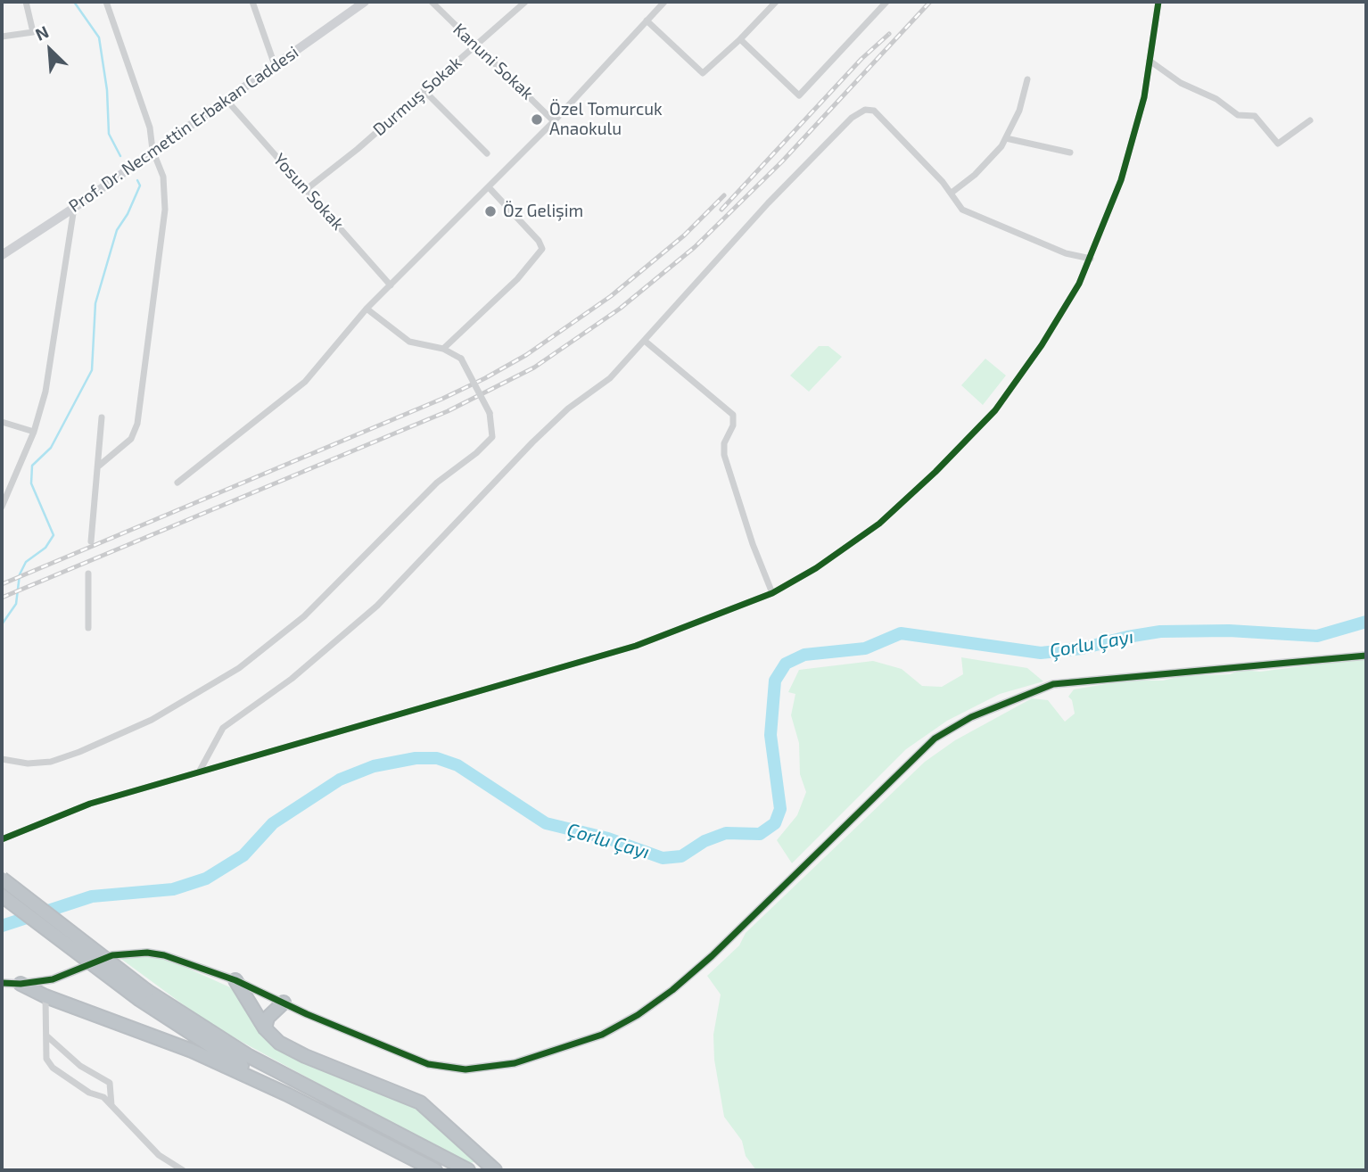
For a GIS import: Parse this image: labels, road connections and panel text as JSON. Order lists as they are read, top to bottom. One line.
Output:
{"streets":{"street":["Kanuni Sokak","Durmuş Sokak","Prof. Dr. Necmettin Erbakan Caddesi","Yosun Sokak"]},"crossings":[["Kanuni Sokak","Durmuş Sokak"],["Durmuş Sokak","Yosun Sokak"],["Prof. Dr. Necmettin Erbakan Caddesi","Yosun Sokak"]],"water":["Çorlu Çayı"],"places":["Özel Tomurcuk Anaokulu","Öz Gelişim"],"north":"top left"}
